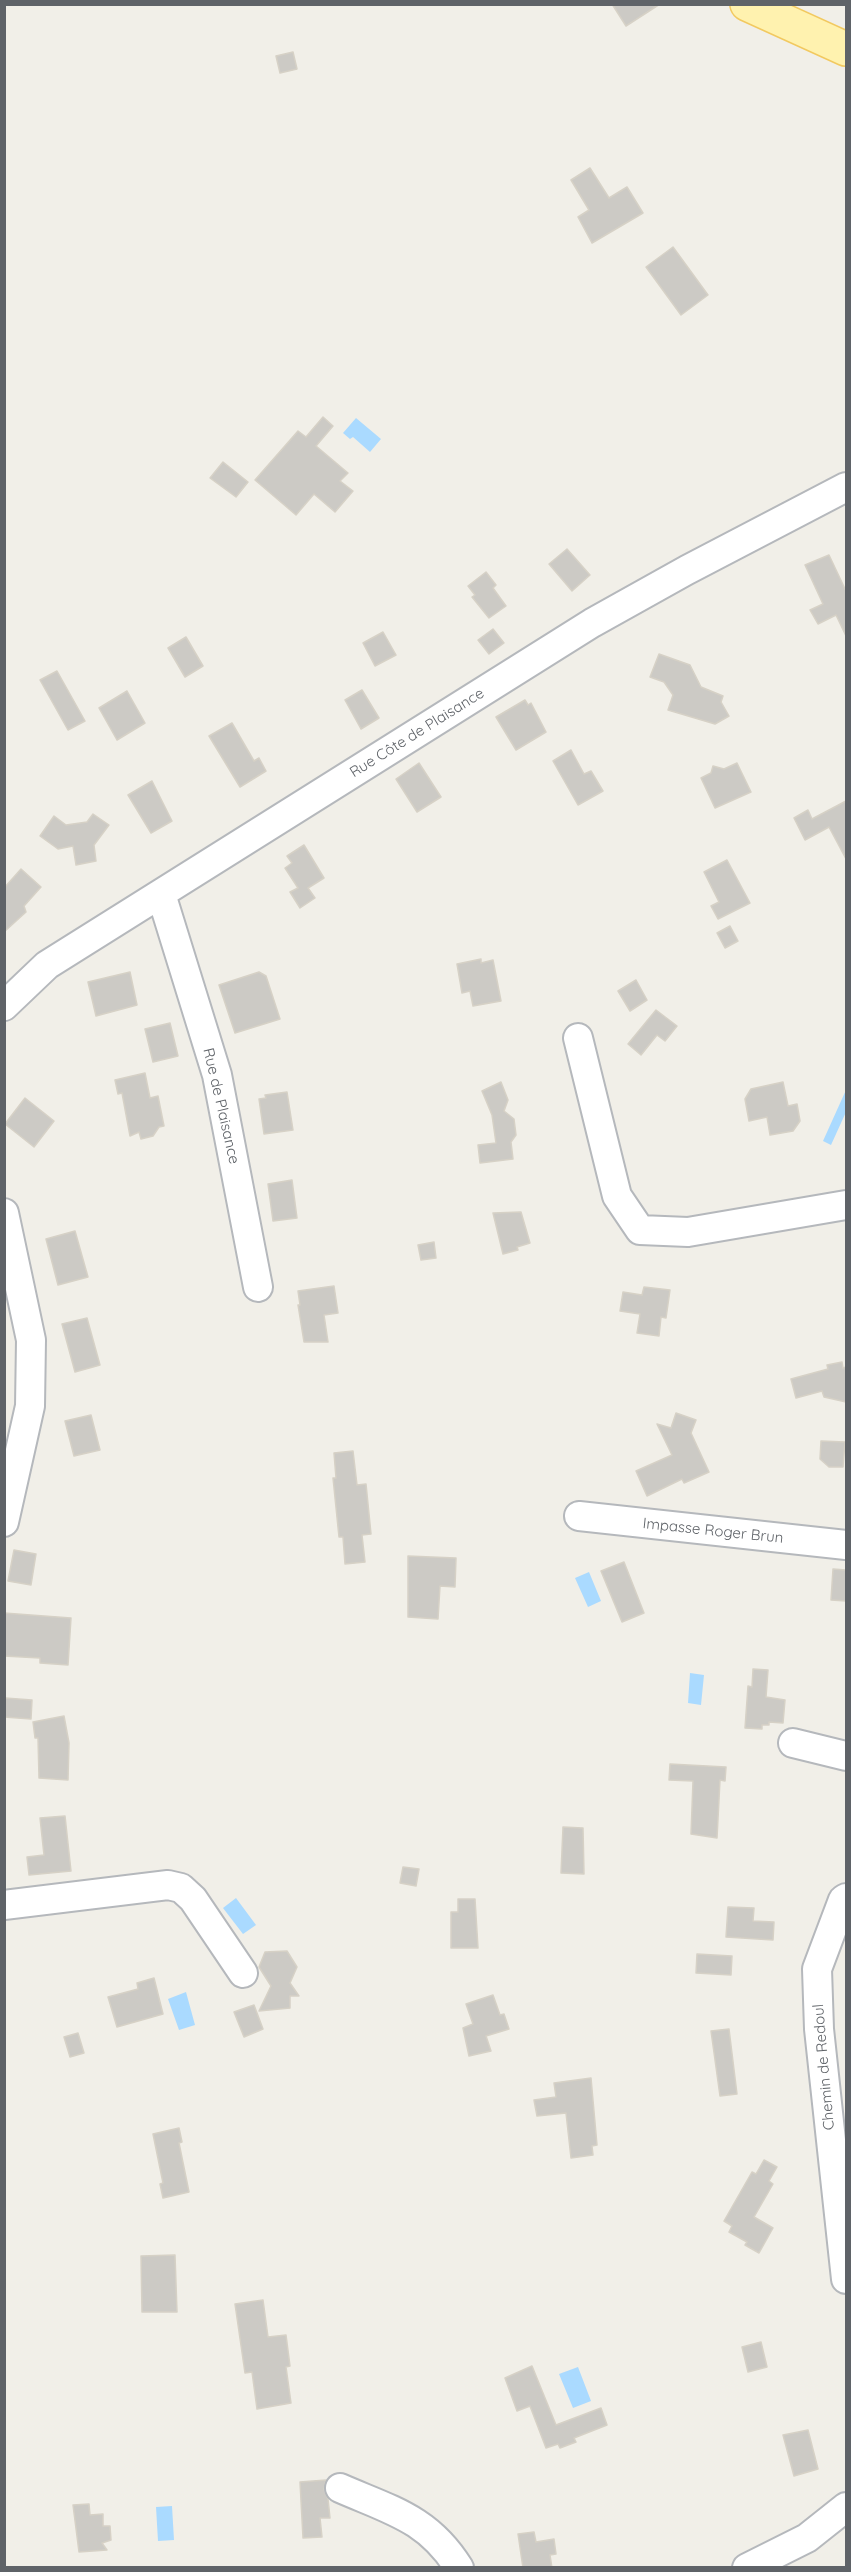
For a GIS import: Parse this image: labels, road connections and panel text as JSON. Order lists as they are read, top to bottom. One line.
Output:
{"streets":{"street":["Rue Côte de Plaisance","Rue de Plaisance","Impasse Roger Brun","Chemin de Redoul"]},"crossings":[["Rue Côte de Plaisance","Rue de Plaisance"]]}
